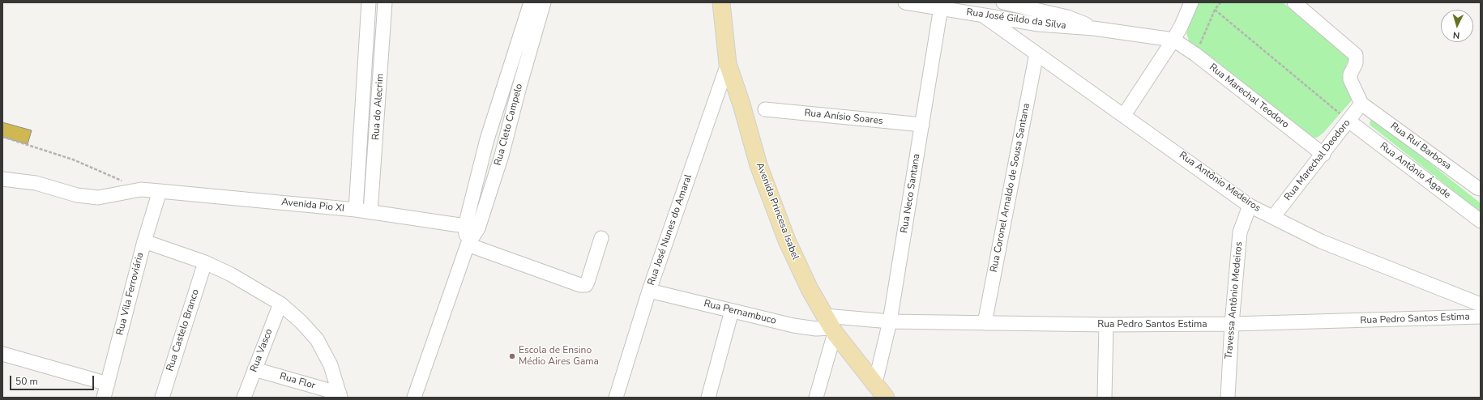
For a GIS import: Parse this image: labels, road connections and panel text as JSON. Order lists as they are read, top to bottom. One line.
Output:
{"streets":{"main road":["Avenida Princesa Isabel"],"street":["Rua José Gildo da Silva","Rua Marechal Teodoro","Rua do Alecrim","Rua Anísio Soares","Rua Cleto Campelo","Rua Rui Barbosa","Rua Marechal Deodoro","Rua Antônio Ágade","Rua Antônio Medeiros","Rua Coronel Arnaldo de Sousa Santana","Rua Neco Santana","Avenida Pio XI","Rua José Nunes do Amaral","Rua Vila Ferroviária","Travessa Antônio Medeiros","Rua Pernambuco","Rua Pedro Santos Estima","Rua Castelo Branco","Rua Vasco","Rua Flor"]},"crossings":[["Rua José Gildo da Silva","Rua Marechal Teodoro"],["Rua José Gildo da Silva","Rua Antônio Medeiros"],["Rua José Gildo da Silva","Rua Neco Santana"],["Rua Marechal Teodoro","Rua Marechal Deodoro"],["Rua do Alecrim","Avenida Pio XI"],["Rua Anísio Soares","Rua Neco Santana"],["Rua Cleto Campelo","Avenida Pio XI"],["Rua Rui Barbosa","Rua Marechal Deodoro"],["Rua Marechal Deodoro","Rua Antônio Ágade"],["Rua Marechal Deodoro","Rua Antônio Medeiros"],["Rua Antônio Medeiros","Rua Coronel Arnaldo de Sousa Santana"],["Rua Antônio Medeiros","Travessa Antônio Medeiros"],["Rua Coronel Arnaldo de Sousa Santana","Rua Pedro Santos Estima"],["Rua Neco Santana","Avenida Princesa Isabel"],["Rua Neco Santana","Rua Pedro Santos Estima"],["Avenida Pio XI","Rua Vila Ferroviária"],["Avenida Princesa Isabel","Rua José Nunes do Amaral"],["Avenida Princesa Isabel","Rua Pernambuco"],["Avenida Princesa Isabel","Rua Pedro Santos Estima"],["Rua José Nunes do Amaral","Rua Pernambuco"],["Travessa Antônio Medeiros","Rua Pedro Santos Estima"],["Rua Pernambuco","Rua Pedro Santos Estima"],["Rua Vasco","Rua Flor"]],"places":["Escola de Ensino Médio Aires Gama"],"scale_bar":"50 m","north":"bottom"}
